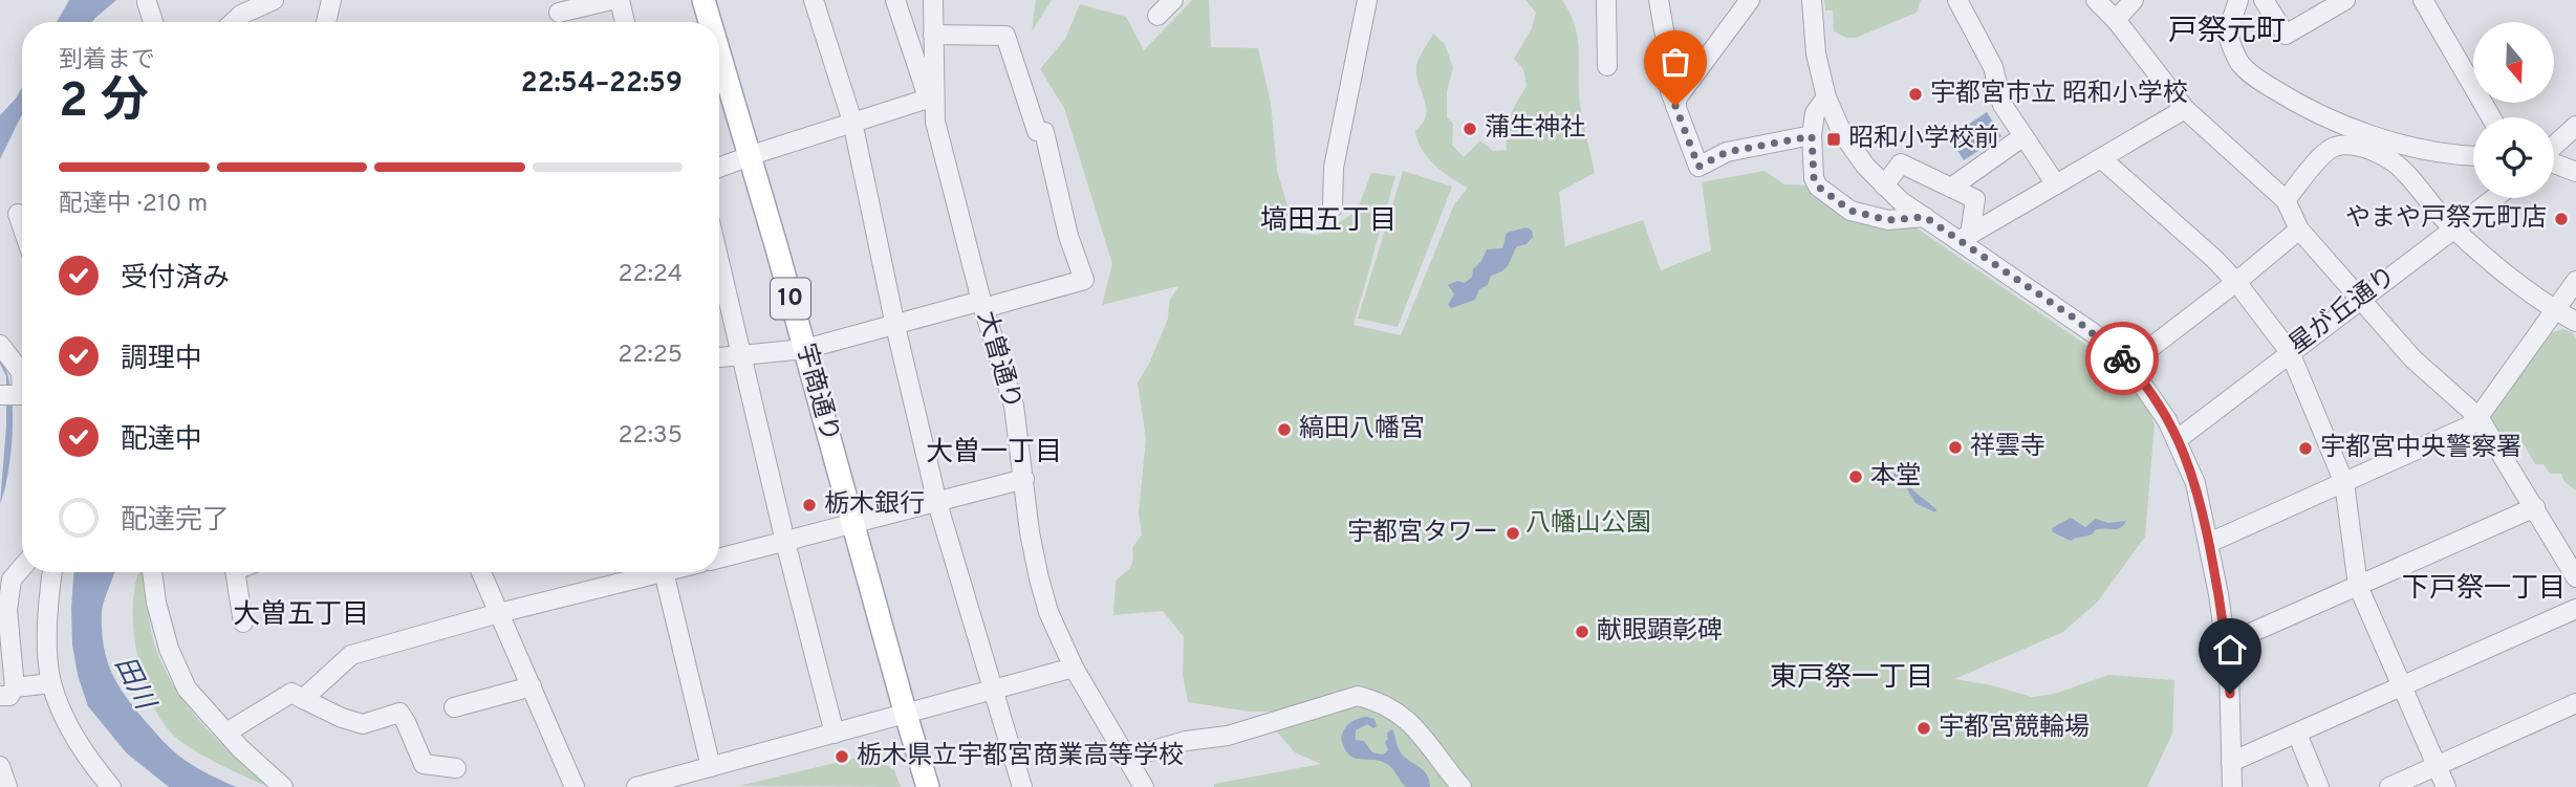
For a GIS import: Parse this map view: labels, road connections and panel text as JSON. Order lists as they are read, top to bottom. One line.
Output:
{"streets":{"main road":["10","宇商通り"],"street":["星が丘通り","大曽通り"]},"districts":["戸祭元町","塙田五丁目","大曽一丁目","下戸祭一丁目","大曽五丁目","東戸祭一丁目"],"water":["田川"],"parks":["八幡山公園"],"places":{"other":["宇都宮市立 昭和小学校","蒲生神社","やまや戸祭元町店","縞田八幡宮","祥雲寺","宇都宮中央警察署","本堂","栃木銀行","宇都宮タワー","献眼顕彰碑","宇都宮競輪場","栃木県立宇都宮商業高等学校"],"transit":["昭和小学校前"]},"north":"bottom","page":{"heading":["2 分","到着まで","22:54–22:59"],"bar":"配達中 · 210 m","list":[["受付済み","22:24"],["調理中","22:25"],["配達中","22:35"],"配達完了"]}}
